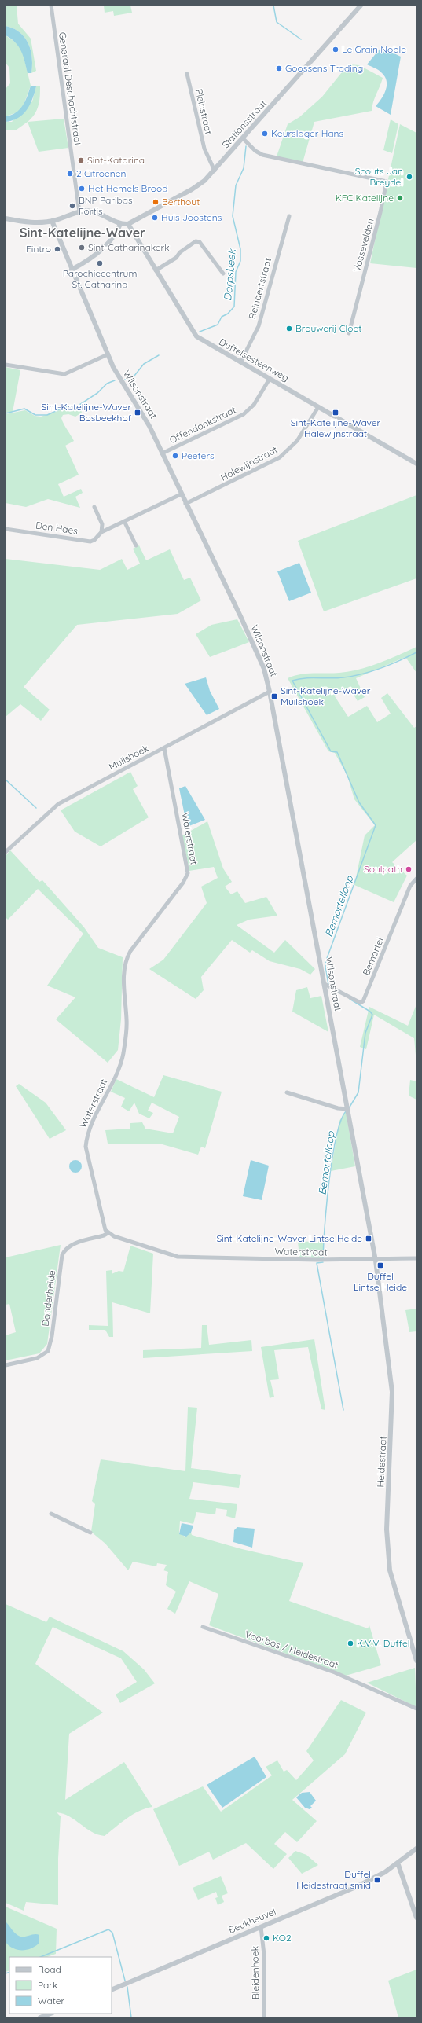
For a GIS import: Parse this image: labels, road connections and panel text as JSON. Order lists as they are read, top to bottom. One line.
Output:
{"streets":{"street":["Generaal Deschachtstraat","Pleinstraat","Stationsstraat","Vossevelden","Reinaertstraat","Duffelsesteenweg","Wilsonstraat","Offendonkstraat","Halewijnstraat","Den Haes","Muilshoek","Waterstraat","Bemortel","Donderheide","Heidestraat","Voorbos / Heidestraat","Beukheuvel","Bleidenhoek"]},"crossings":[["Pleinstraat","Stationsstraat"],["Stationsstraat","Vossevelden"],["Stationsstraat","Duffelsesteenweg"],["Reinaertstraat","Duffelsesteenweg"],["Duffelsesteenweg","Offendonkstraat"],["Duffelsesteenweg","Halewijnstraat"],["Wilsonstraat","Offendonkstraat"],["Wilsonstraat","Halewijnstraat"],["Wilsonstraat","Den Haes"],["Wilsonstraat","Muilshoek"],["Wilsonstraat","Waterstraat"],["Wilsonstraat","Bemortel"],["Wilsonstraat","Heidestraat"],["Muilshoek","Waterstraat"],["Waterstraat","Donderheide"],["Waterstraat","Heidestraat"],["Beukheuvel","Bleidenhoek"]],"districts":["Sint-Katelijne-Waver"],"water":["Dorpsbeek","Bemortelloop"],"places":{"other":["Le Grain Noble","Goossens Trading","Keurslager Hans","Sint-Katarina","2 Citroenen","Scouts Jan Breydel","Het Hemels Brood","KFC Katelijne","Berthout","BNP Paribas Fortis","Huis Joostens","Sint-Catharinakerk","Fintro","Parochiecentrum St. Catharina","Brouwerij Cloet","Peeters","Soulpath","K.V.V. Duffel","KO2"],"transit":["Sint-Katelijne-Waver Bosbeekhof","Sint-Katelijne-Waver Halewijnstraat","Sint-Katelijne-Waver Muilshoek","Sint-Katelijne-Waver Lintse Heide","Duffel Lintse Heide","Duffel Heidestraat smid"]},"legend":["Road","Park","Water"]}
